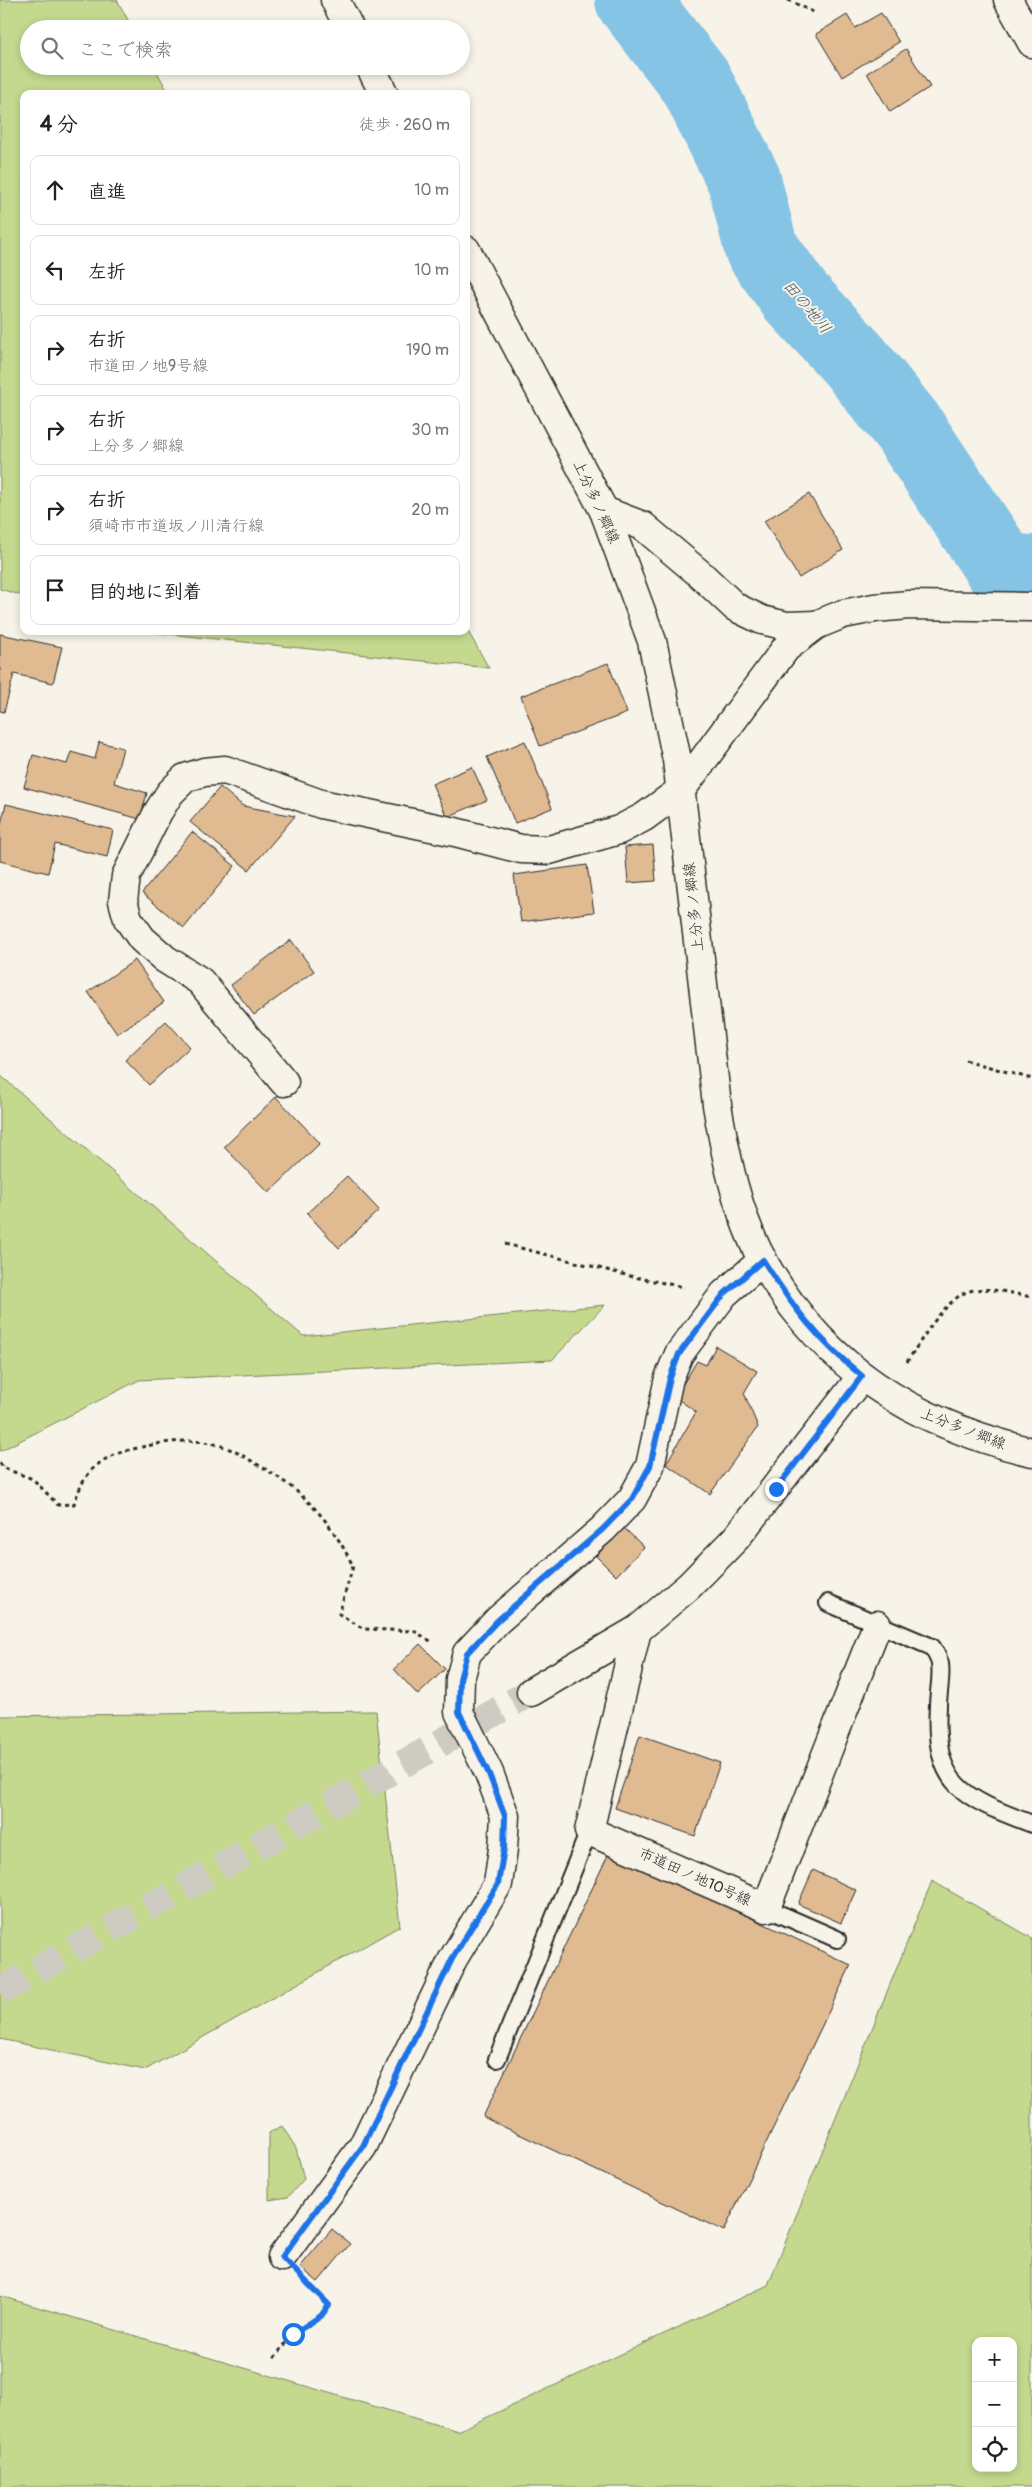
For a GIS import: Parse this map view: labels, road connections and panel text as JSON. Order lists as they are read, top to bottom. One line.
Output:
{"streets":{"street":["上分多ノ郷線","市道田ノ地10号線"]},"water":["田の地川"],"page":{"search":"ここで検索","heading":["4 分","徒歩 · 260 m"],"list":[["直進","10 m"],["左折","10 m"],["右折","市道田ノ地9号線","190 m"],["右折","上分多ノ郷線","30 m"],["右折","須崎市市道坂ノ川清行線","20 m"],"目的地に到着"],"map_buttons":["+","−"]}}
